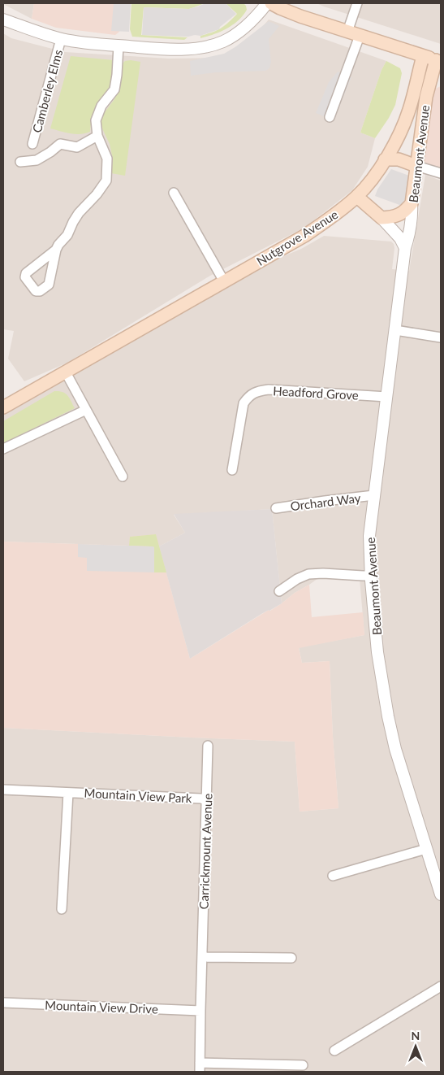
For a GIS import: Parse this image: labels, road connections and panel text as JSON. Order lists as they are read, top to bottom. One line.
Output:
{"streets":{"main road":["Beaumont Avenue","Nutgrove Avenue"],"street":["Camberley Elms","Headford Grove","Orchard Way","Mountain View Park","Carrickmount Avenue","Mountain View Drive"]},"crossings":[["Beaumont Avenue","Nutgrove Avenue"],["Beaumont Avenue","Headford Grove"],["Beaumont Avenue","Orchard Way"],["Mountain View Park","Carrickmount Avenue"],["Carrickmount Avenue","Mountain View Drive"]],"north":"top"}
